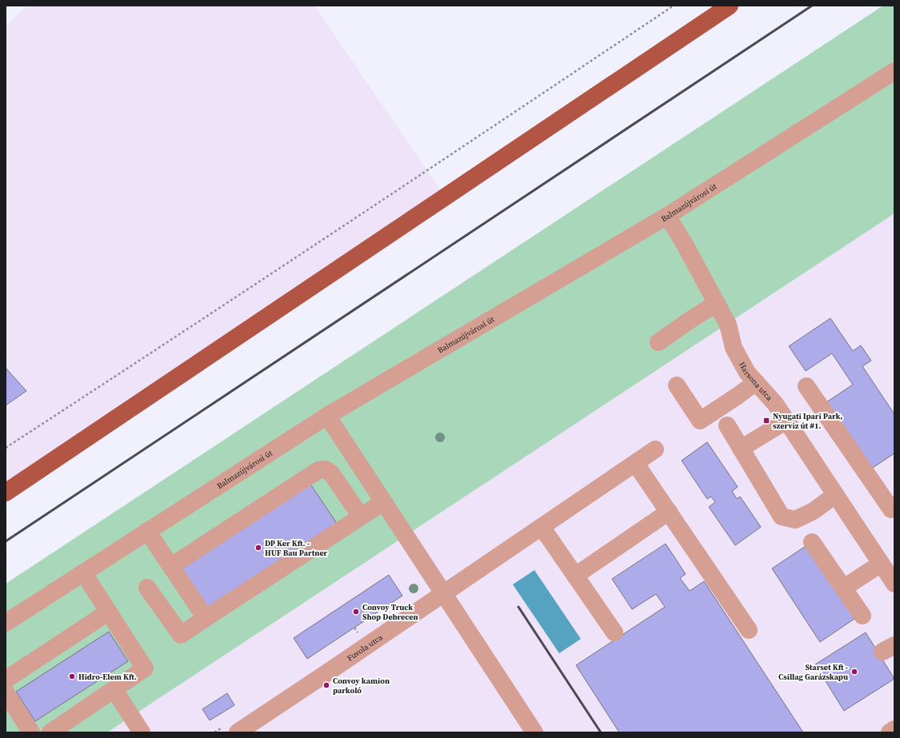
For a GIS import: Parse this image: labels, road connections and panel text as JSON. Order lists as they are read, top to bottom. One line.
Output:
{"streets":{"street":["Balmazújvárosi út","Harsona utca","Fuvola utca"]},"crossings":[["Balmazújvárosi út","Harsona utca"]],"places":{"transit":["Nyugati Ipari Park, szerviz út #1."],"other":["DP Ker Kft. - HUF Bau Partner","Convoy Truck Shop Debrecen","Starset Kft - Csillag Garázskapu","Hidro-Elem Kft.","Convoy kamion parkoló"]}}
